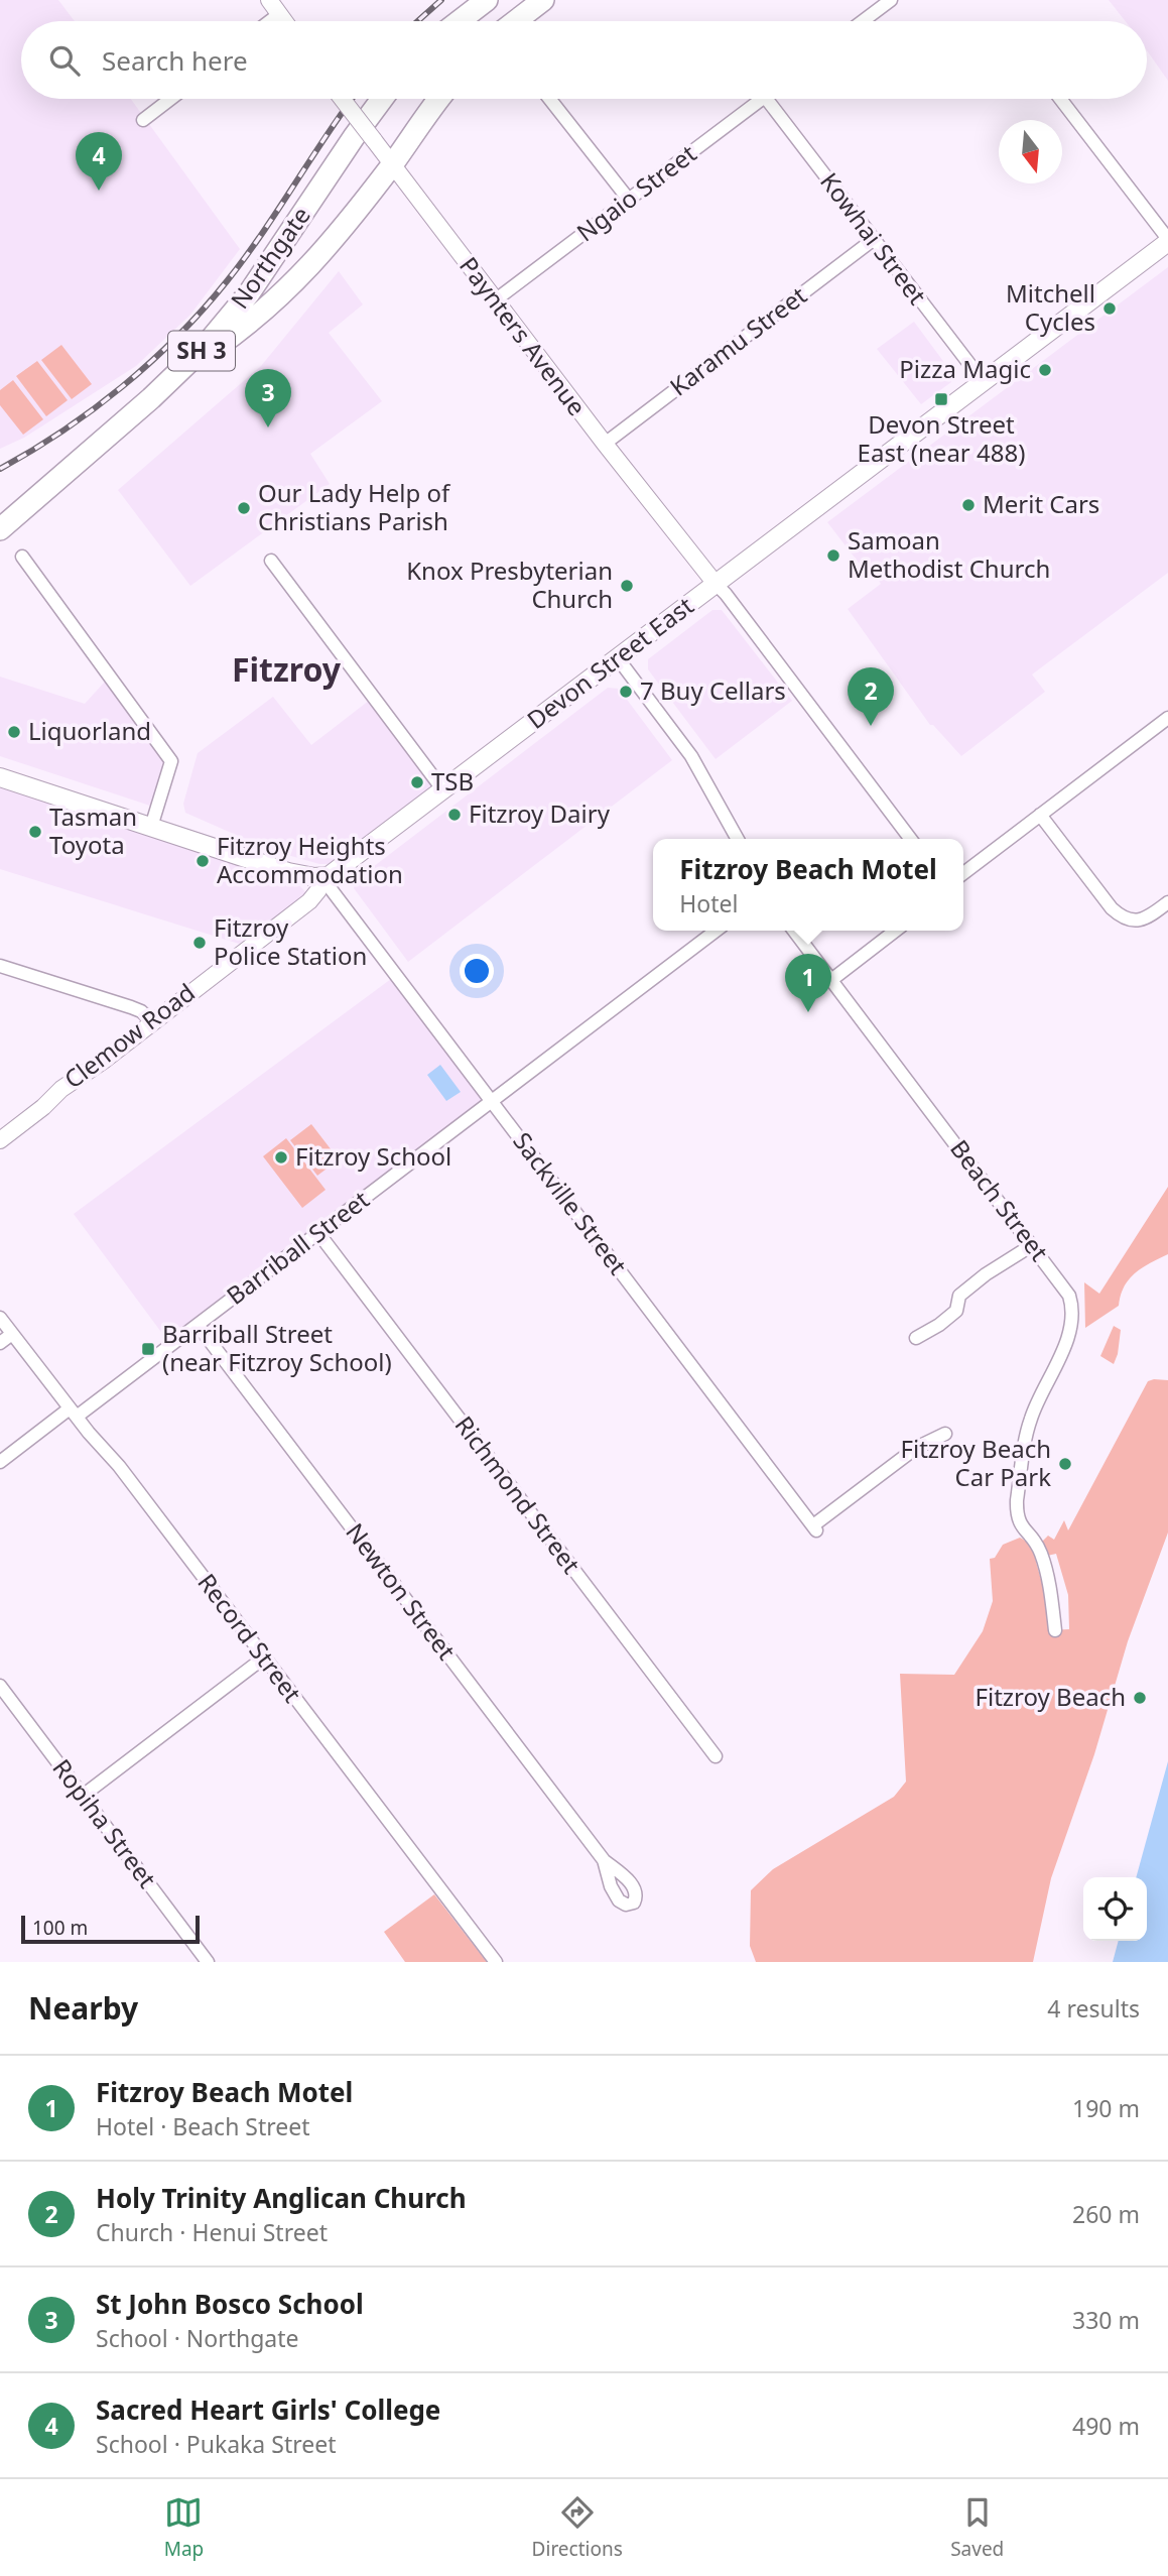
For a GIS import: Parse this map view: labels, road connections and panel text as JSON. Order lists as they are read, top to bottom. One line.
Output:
{"streets":{"highway":["Northgate","SH 3"],"main road":["Devon Street East"],"street":["Ngaio Street","Kowhai Street","Paynters Avenue","Karamu Street","Clemow Road","Beach Street","Sackville Street","Barriball Street","Richmond Street","Newton Street","Record Street","Ropiha Street"]},"crossings":[["Ngaio Street","Paynters Avenue"],["Kowhai Street","Karamu Street"],["Kowhai Street","Devon Street East"],["Paynters Avenue","Karamu Street"],["Paynters Avenue","Devon Street East"],["Devon Street East","Clemow Road"],["Devon Street East","Sackville Street"],["Clemow Road","Sackville Street"],["Sackville Street","Barriball Street"],["Barriball Street","Richmond Street"],["Barriball Street","Newton Street"],["Barriball Street","Record Street"]],"districts":["Fitzroy"],"places":{"other":["Mitchell Cycles","Pizza Magic","Merit Cars","Our Lady Help of Christians Parish","Samoan Methodist Church","Knox Presbyterian Church","7 Buy Cellars","Liquorland","TSB","Fitzroy Dairy","Tasman Toyota","Fitzroy Heights Accommodation","Fitzroy Police Station","Fitzroy School","Fitzroy Beach Car Park","Fitzroy Beach"],"transit":["Devon Street East (near 488)","Barriball Street (near Fitzroy School)"]},"scale_bar":"100 m","north":"bottom","page":{"search":"Search here","pins":["4","3","2","1"],"popup":["Fitzroy Beach Motel","Hotel"],"scale":"100 m","heading":["Nearby","4 results"],"list":[{"mark":"1","name":"Fitzroy Beach Motel","note":"Hotel · Beach Street","value":"190 m"},{"mark":"2","name":"Holy Trinity Anglican Church","note":"Church · Henui Street","value":"260 m"},{"mark":"3","name":"St John Bosco School","note":"School · Northgate","value":"330 m"},{"mark":"4","name":"Sacred Heart Girls' College","note":"School · Pukaka Street","value":"490 m"}],"nav":["Map","Directions","Saved"]}}
